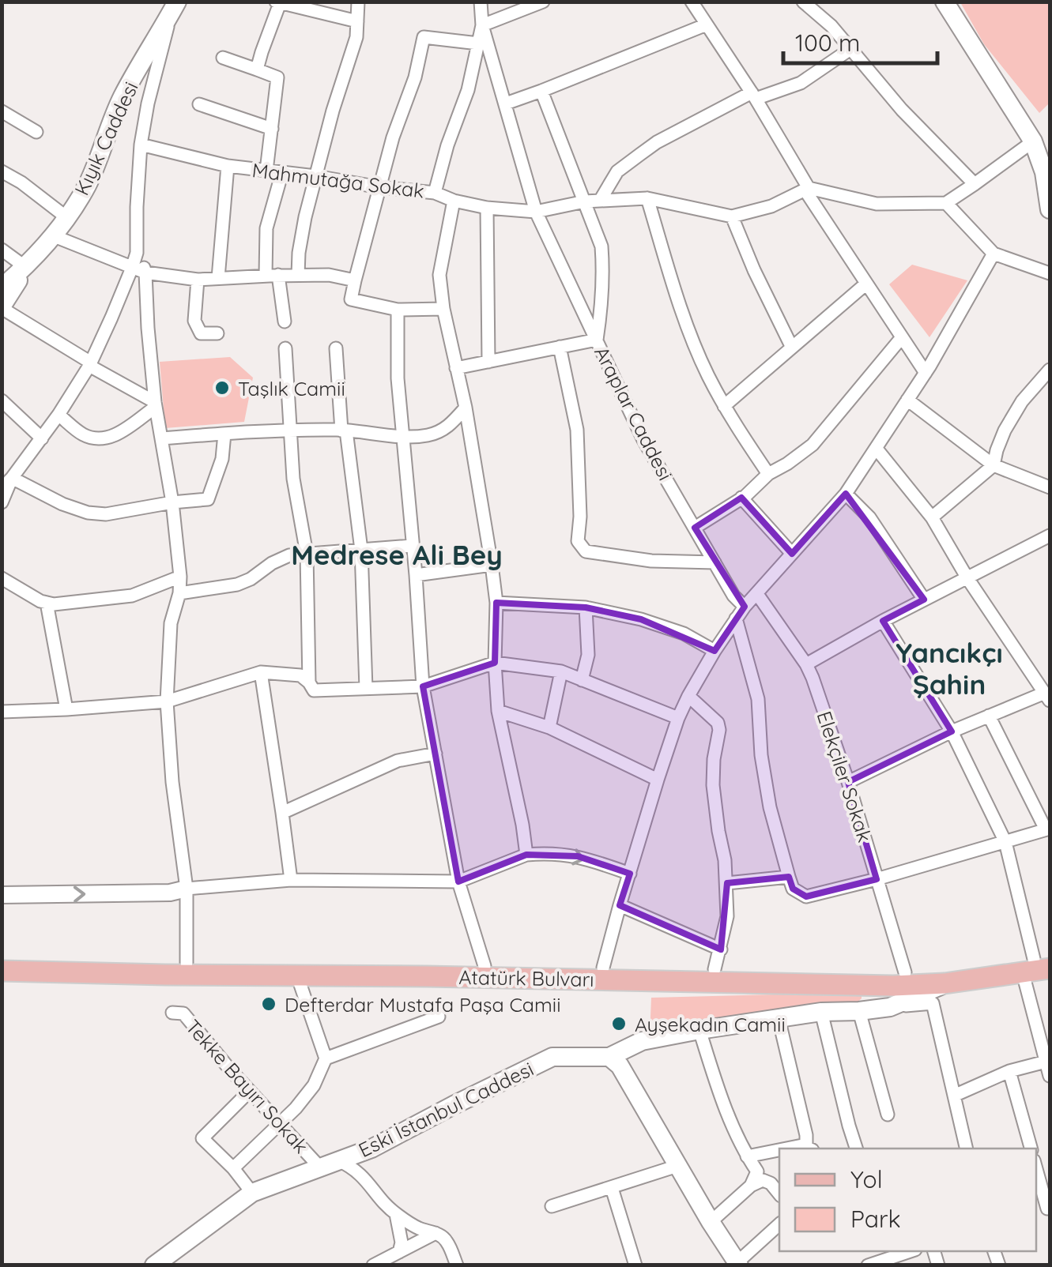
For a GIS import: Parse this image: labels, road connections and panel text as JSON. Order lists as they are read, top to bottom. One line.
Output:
{"streets":{"main road":["Kıyık Caddesi","Atatürk Bulvarı","Eski İstanbul Caddesi"],"street":["Mahmutağa Sokak","Araplar Caddesi","Elekçiler Sokak","Tekke Bayırı Sokak"]},"crossings":[["Mahmutağa Sokak","Araplar Caddesi"],["Elekçiler Sokak","Atatürk Bulvarı"],["Atatürk Bulvarı","Eski İstanbul Caddesi"],["Tekke Bayırı Sokak","Eski İstanbul Caddesi"]],"districts":["Medrese Ali Bey","Yancıkçı Şahin"],"places":["Taşlık Camii","Defterdar Mustafa Paşa Camii","Ayşekadın Camii"],"legend":["Yol","Park"],"scale_bar":"100 m"}
